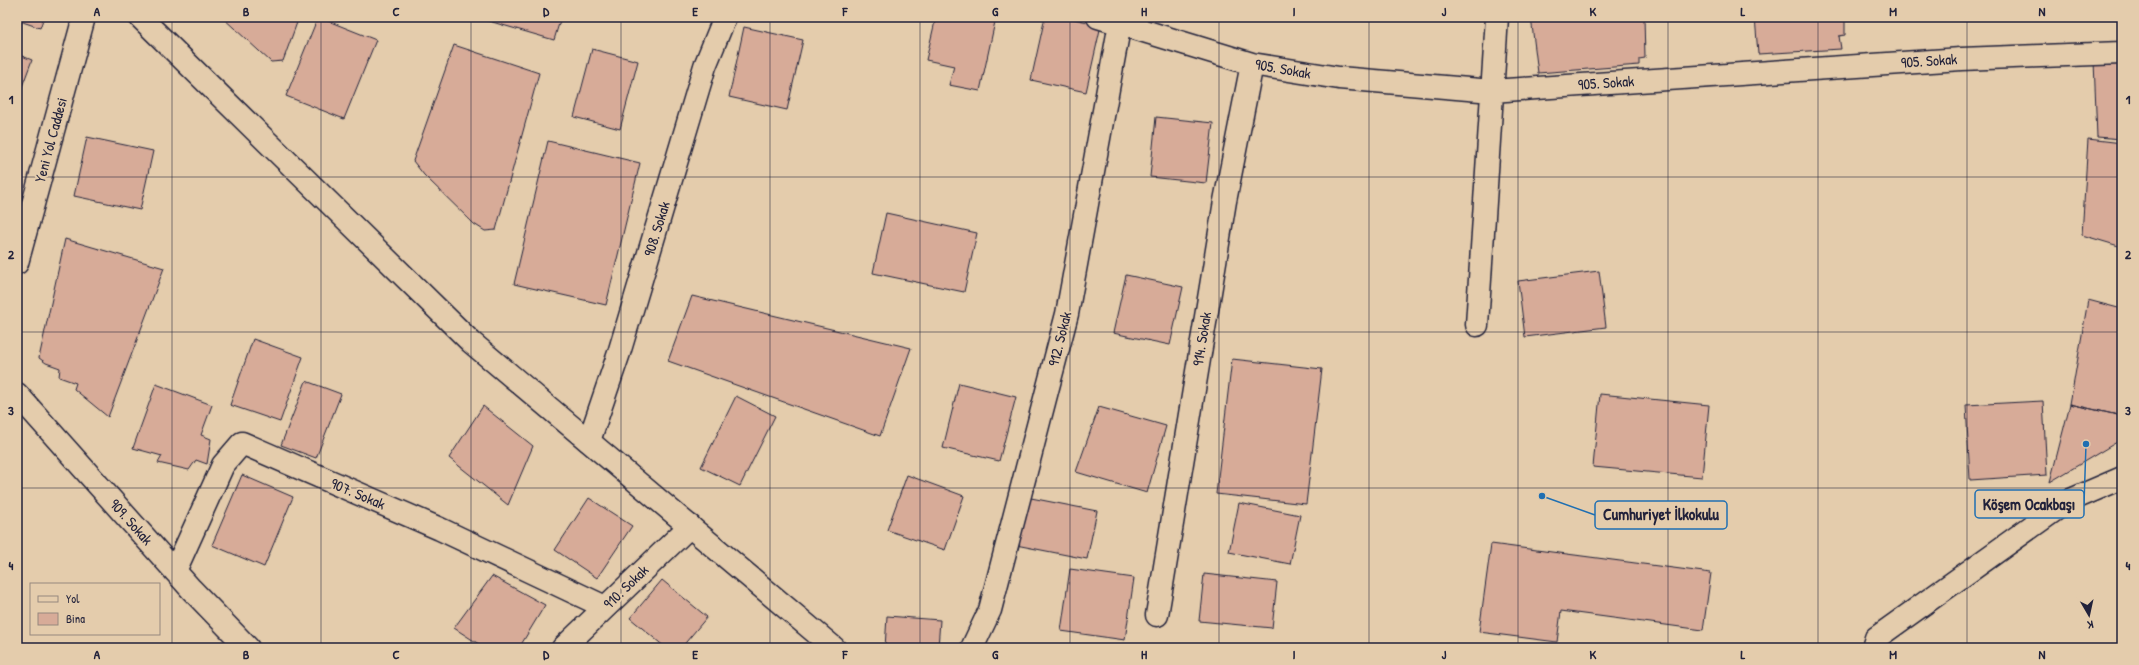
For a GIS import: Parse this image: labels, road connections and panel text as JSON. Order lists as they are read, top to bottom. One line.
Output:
{"streets":{"street":["905. Sokak","Yeni Yol Caddesi","908. Sokak","912. Sokak","914. Sokak","907. Sokak","909. Sokak","910. Sokak"]},"crossings":[["905. Sokak","912. Sokak"],["905. Sokak","914. Sokak"],["907. Sokak","909. Sokak"],["907. Sokak","910. Sokak"]],"places":["Köşem Ocakbaşı","Cumhuriyet İlkokulu"],"legend":["Yol","Bina"],"north":"bottom","grid":{"columns":["A","B","C","D","E","F","G","H","I","J","K","L","M","N"],"rows":["1","2","3","4"]}}
